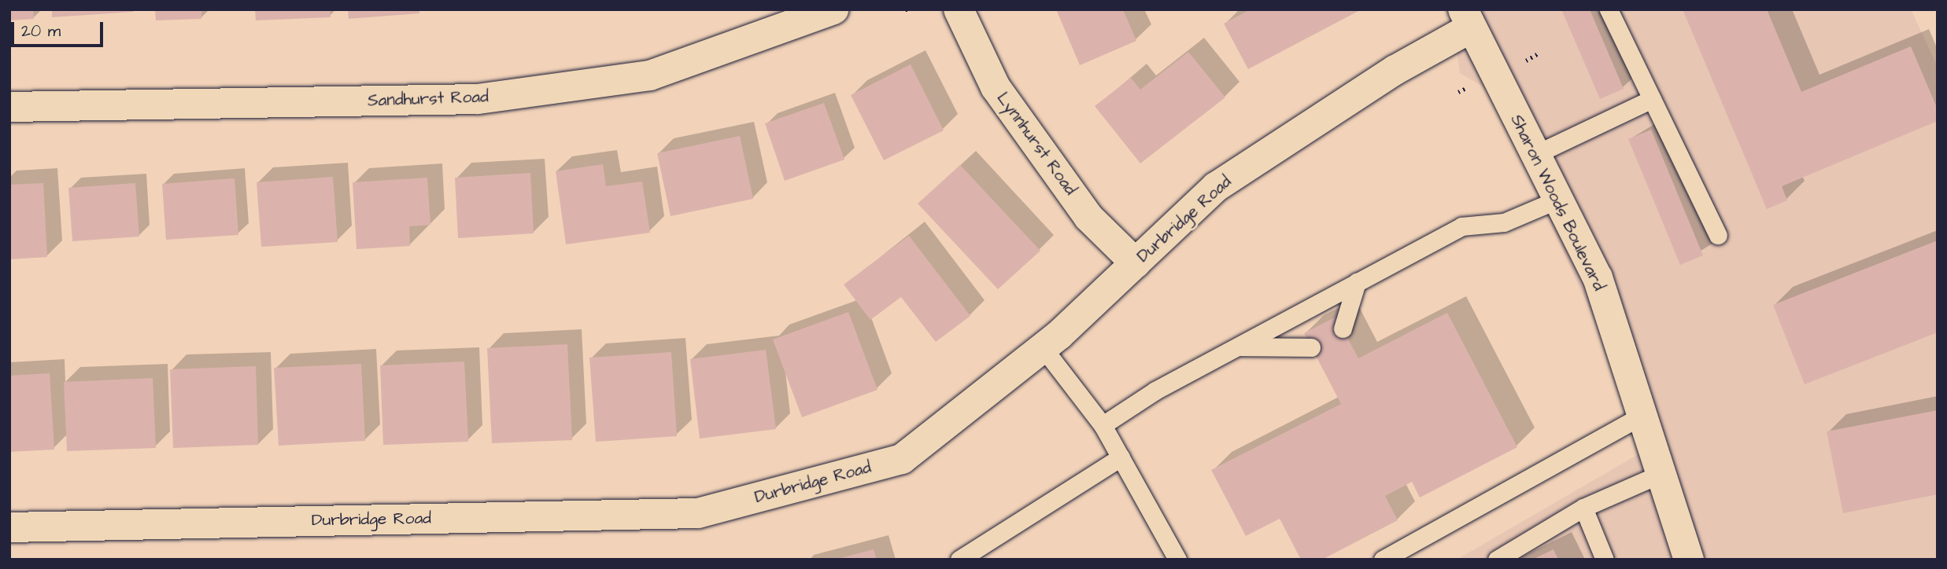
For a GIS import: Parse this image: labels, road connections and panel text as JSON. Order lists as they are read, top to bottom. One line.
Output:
{"streets":{"street":["Sandhurst Road","Lynnhurst Road","Sharon Woods Boulevard","Durbridge Road"]},"crossings":[["Lynnhurst Road","Durbridge Road"],["Sharon Woods Boulevard","Durbridge Road"]],"scale_bar":"20 m"}
